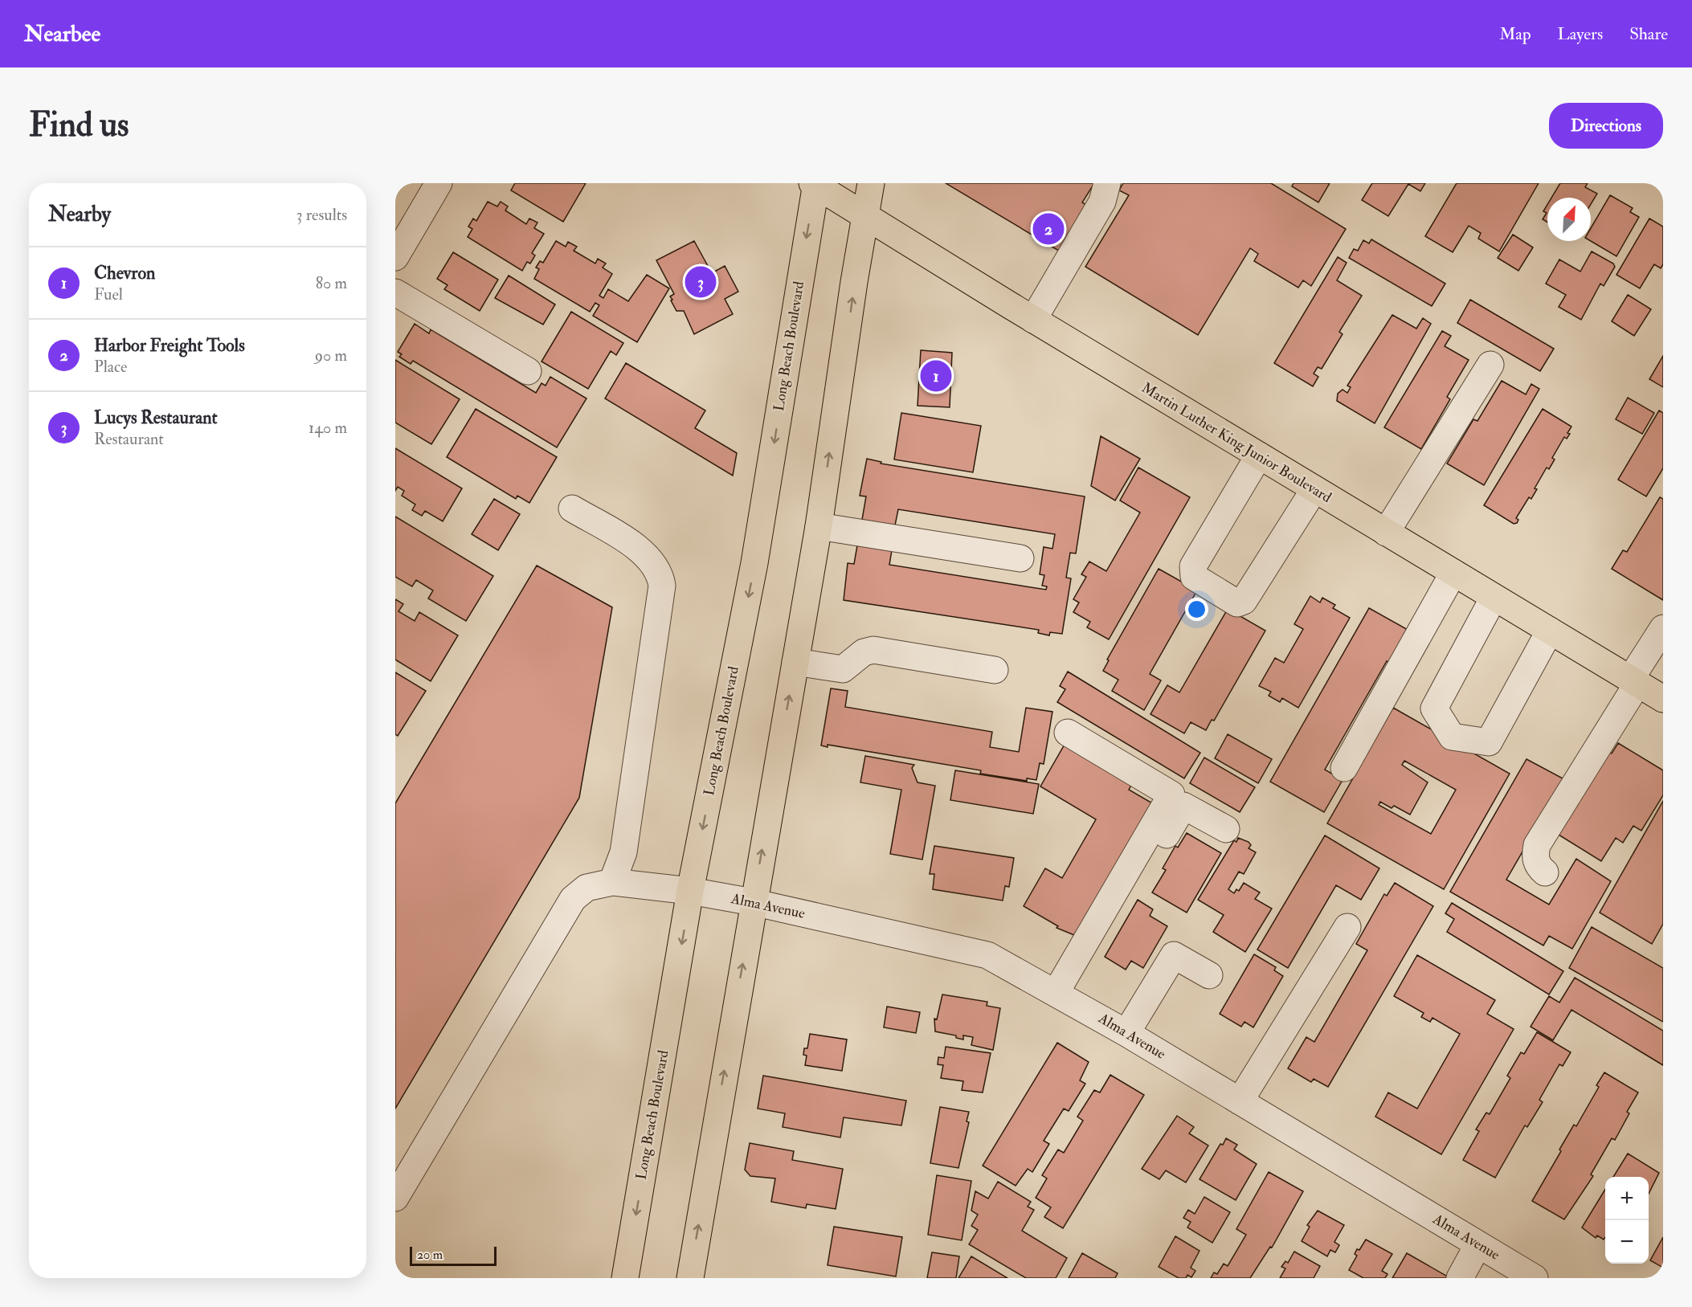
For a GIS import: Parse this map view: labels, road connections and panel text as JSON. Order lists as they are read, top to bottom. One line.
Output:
{"streets":{"main road":["Long Beach Boulevard","Martin Luther King Junior Boulevard"],"street":["Alma Avenue"]},"crossings":[["Long Beach Boulevard","Martin Luther King Junior Boulevard"],["Long Beach Boulevard","Alma Avenue"]],"scale_bar":"20 m","north":"top right","page":{"header":"Nearbee","nav":["Map","Layers","Share"],"buttons":"Directions","title":"Find us","heading":["Nearby","3 results"],"pins":["2","3","1"],"list":[{"mark":"1","name":"Chevron","note":"Fuel","value":"80 m"},{"mark":"2","name":"Harbor Freight Tools","note":"Place","value":"90 m"},{"mark":"3","name":"Lucys Restaurant","note":"Restaurant","value":"140 m"}],"map_buttons":["+","−"],"scale":"20 m"}}
